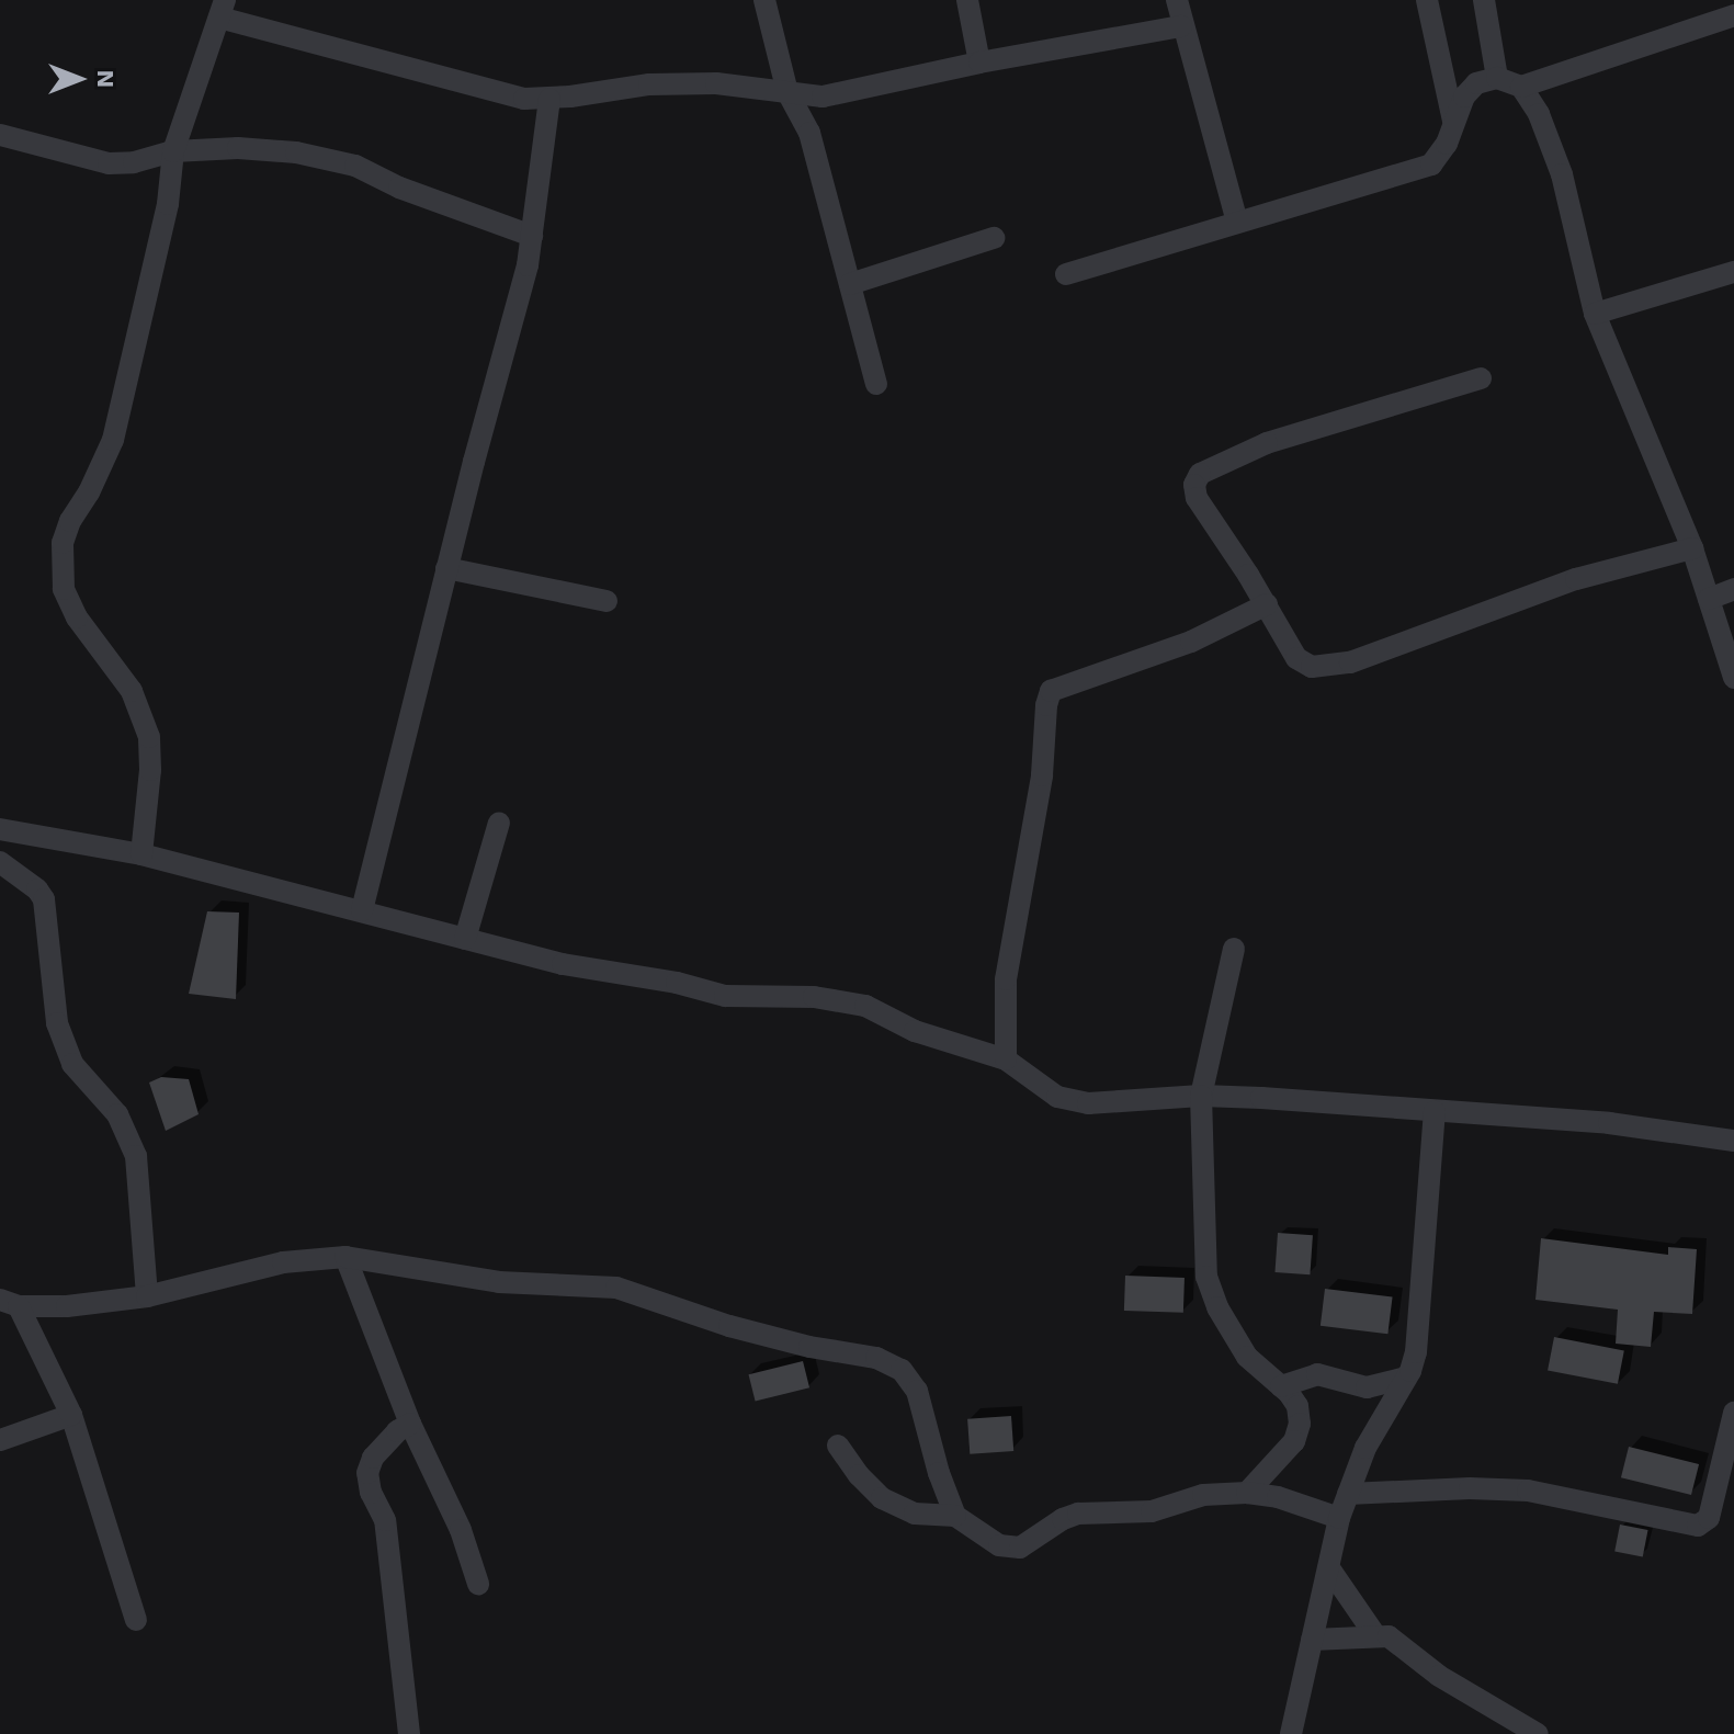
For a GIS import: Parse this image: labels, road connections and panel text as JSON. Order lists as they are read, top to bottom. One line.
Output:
{"north":"right"}
